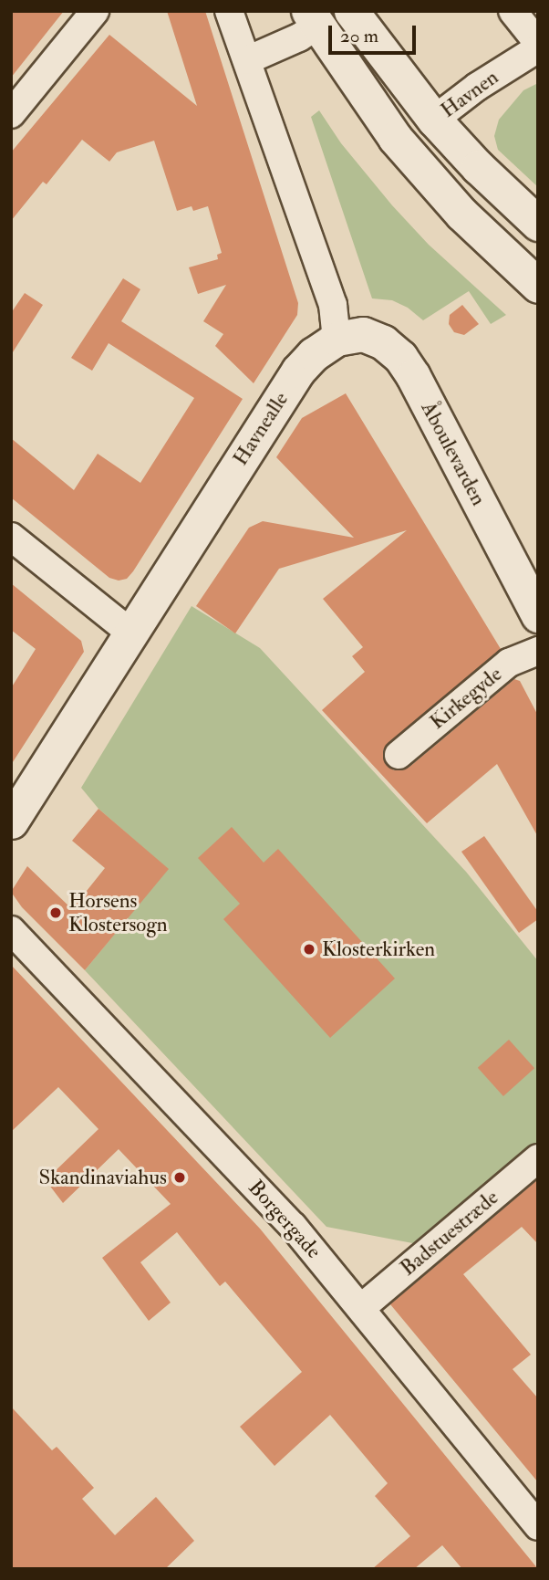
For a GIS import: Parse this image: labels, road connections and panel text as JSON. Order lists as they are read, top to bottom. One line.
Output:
{"streets":{"street":["Havnen","Havnealle","Åboulevarden","Kirkegyde","Borgergade","Badstuestræde"]},"crossings":[["Havnealle","Åboulevarden"],["Borgergade","Badstuestræde"]],"places":["Horsens Klostersogn","Klosterkirken","Skandinaviahus"],"scale_bar":"20 m"}
